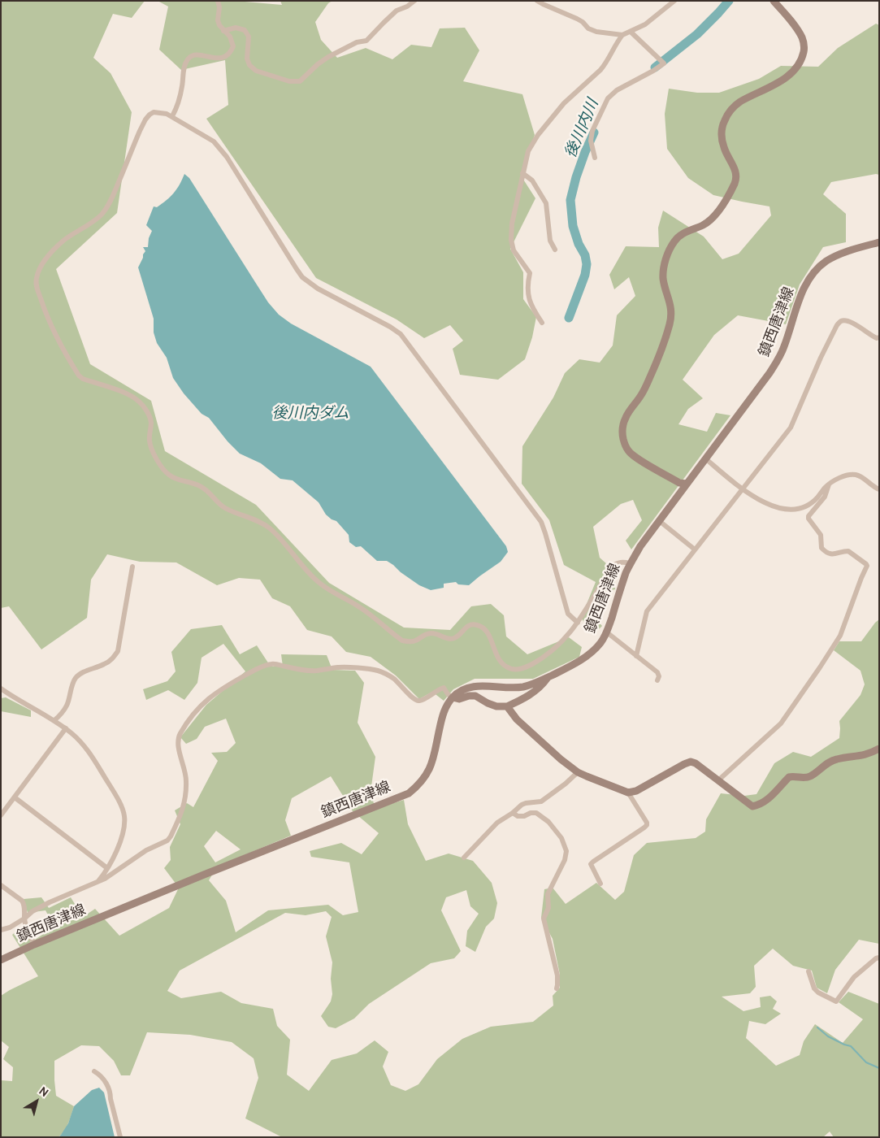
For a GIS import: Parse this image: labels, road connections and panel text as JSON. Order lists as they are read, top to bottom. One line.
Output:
{"streets":{"main road":["鎮西唐津線"]},"water":["後川内川","後川内ダム"],"north":"top right"}
